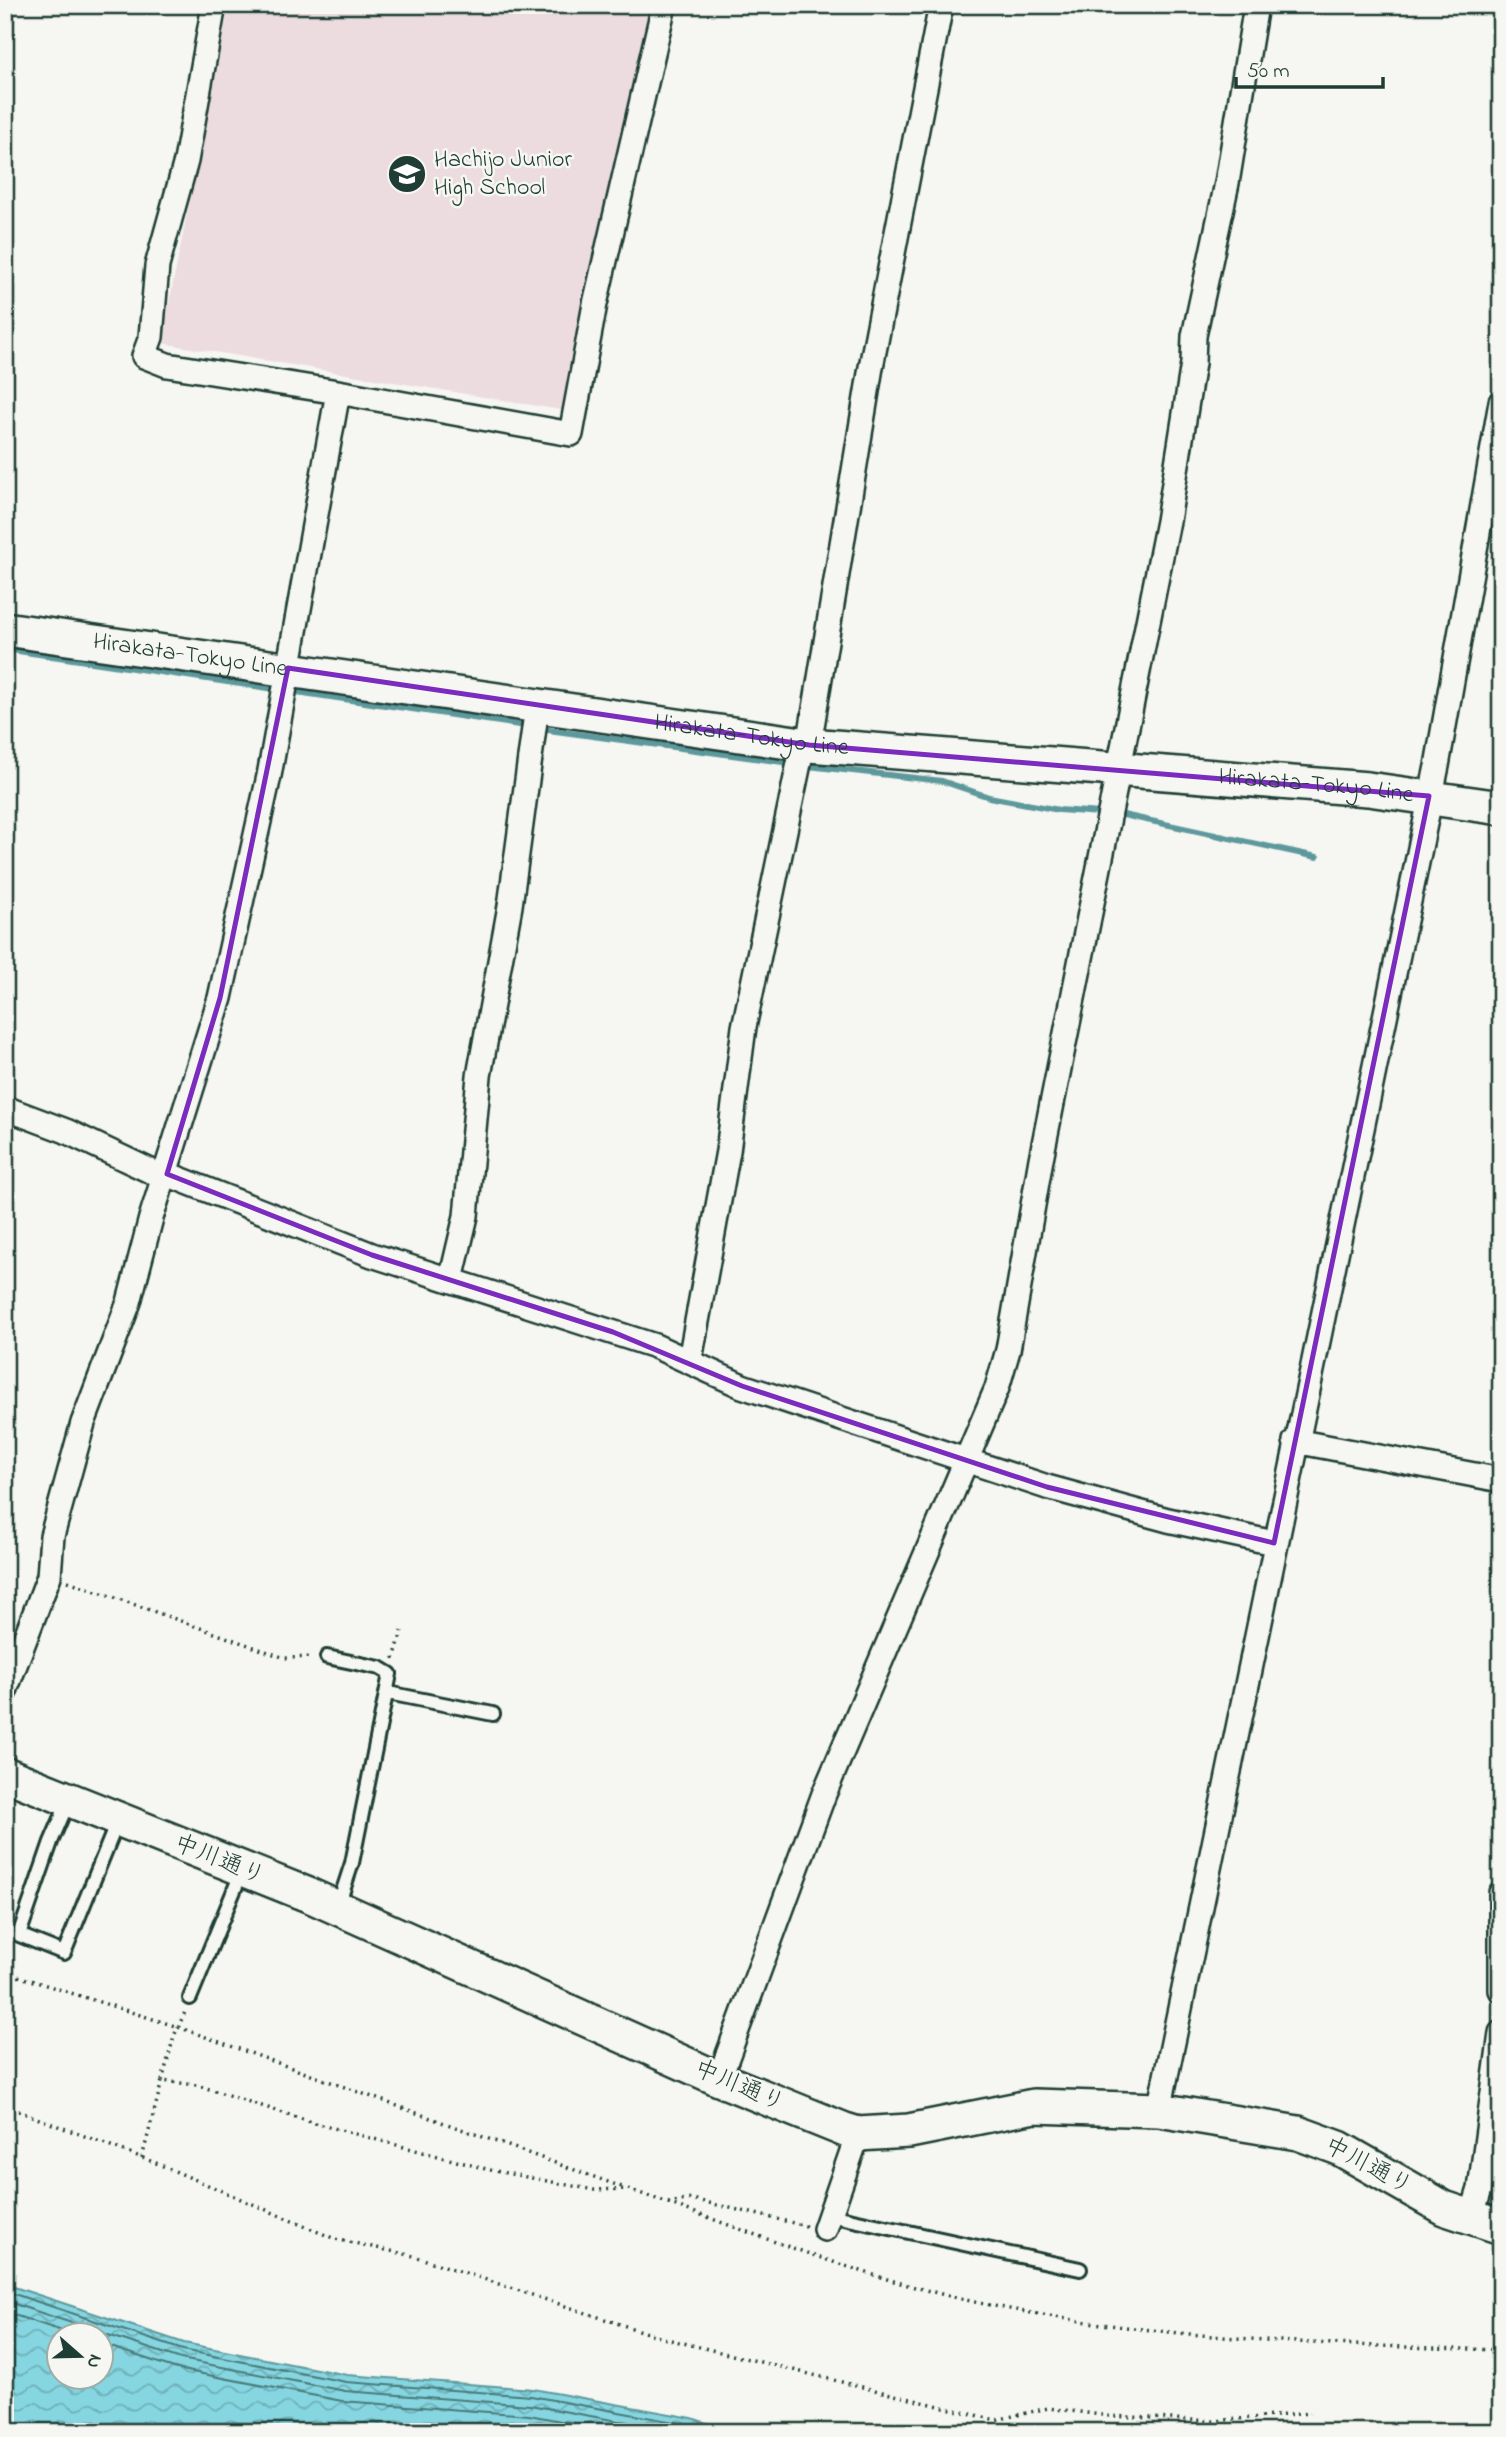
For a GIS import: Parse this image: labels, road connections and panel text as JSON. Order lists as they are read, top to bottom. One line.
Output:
{"streets":{"street":["Hirakata-Tokyo Line","中川通り"]},"places":{"school or university":["Hachijo Junior High School"]},"scale_bar":"50 m","north":"right"}
